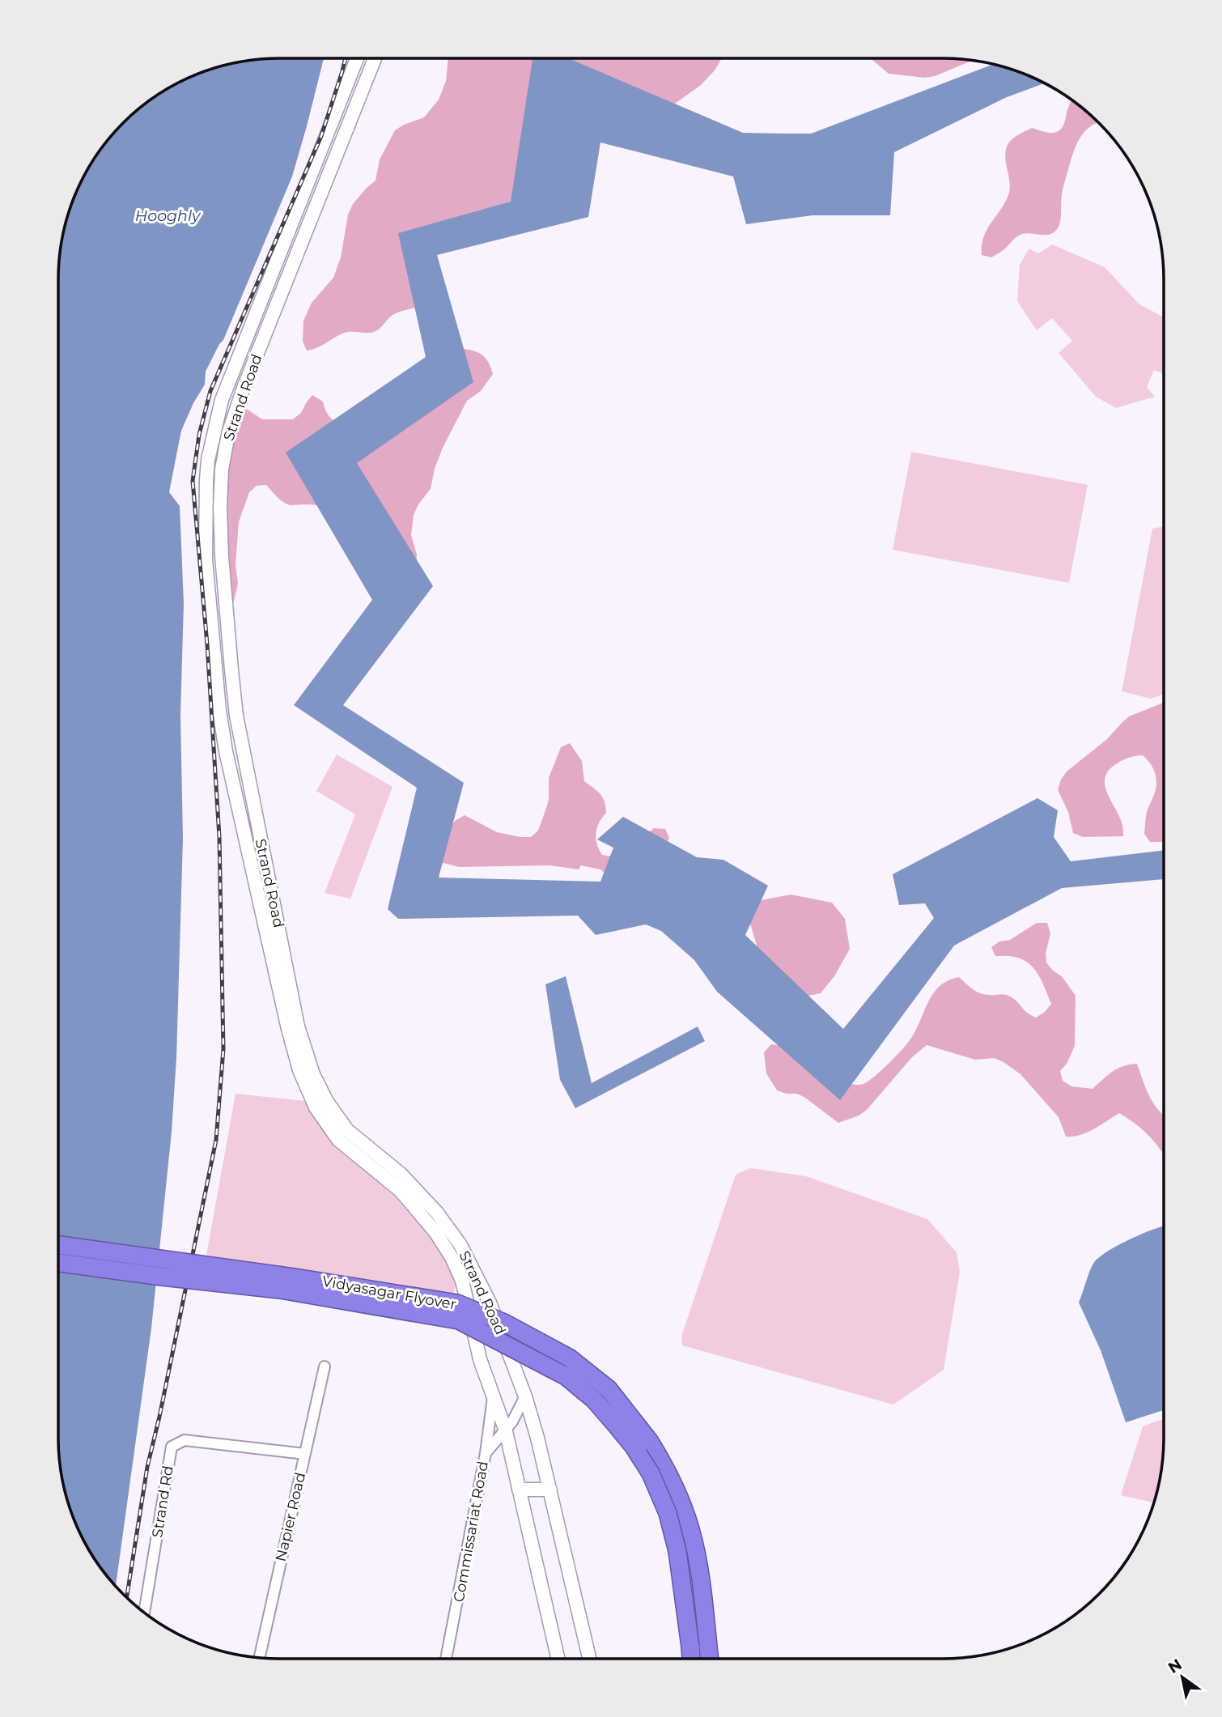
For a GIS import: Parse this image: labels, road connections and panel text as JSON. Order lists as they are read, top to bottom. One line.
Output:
{"streets":{"highway":["Vidyasagar Flyover"],"main road":["Strand Road"],"street":["Strand Rd","Napier Road","Commissariat Road"]},"crossings":[["Strand Road","Commissariat Road"],["Strand Rd","Napier Road"]],"water":["Hooghly"],"north":"top left"}
